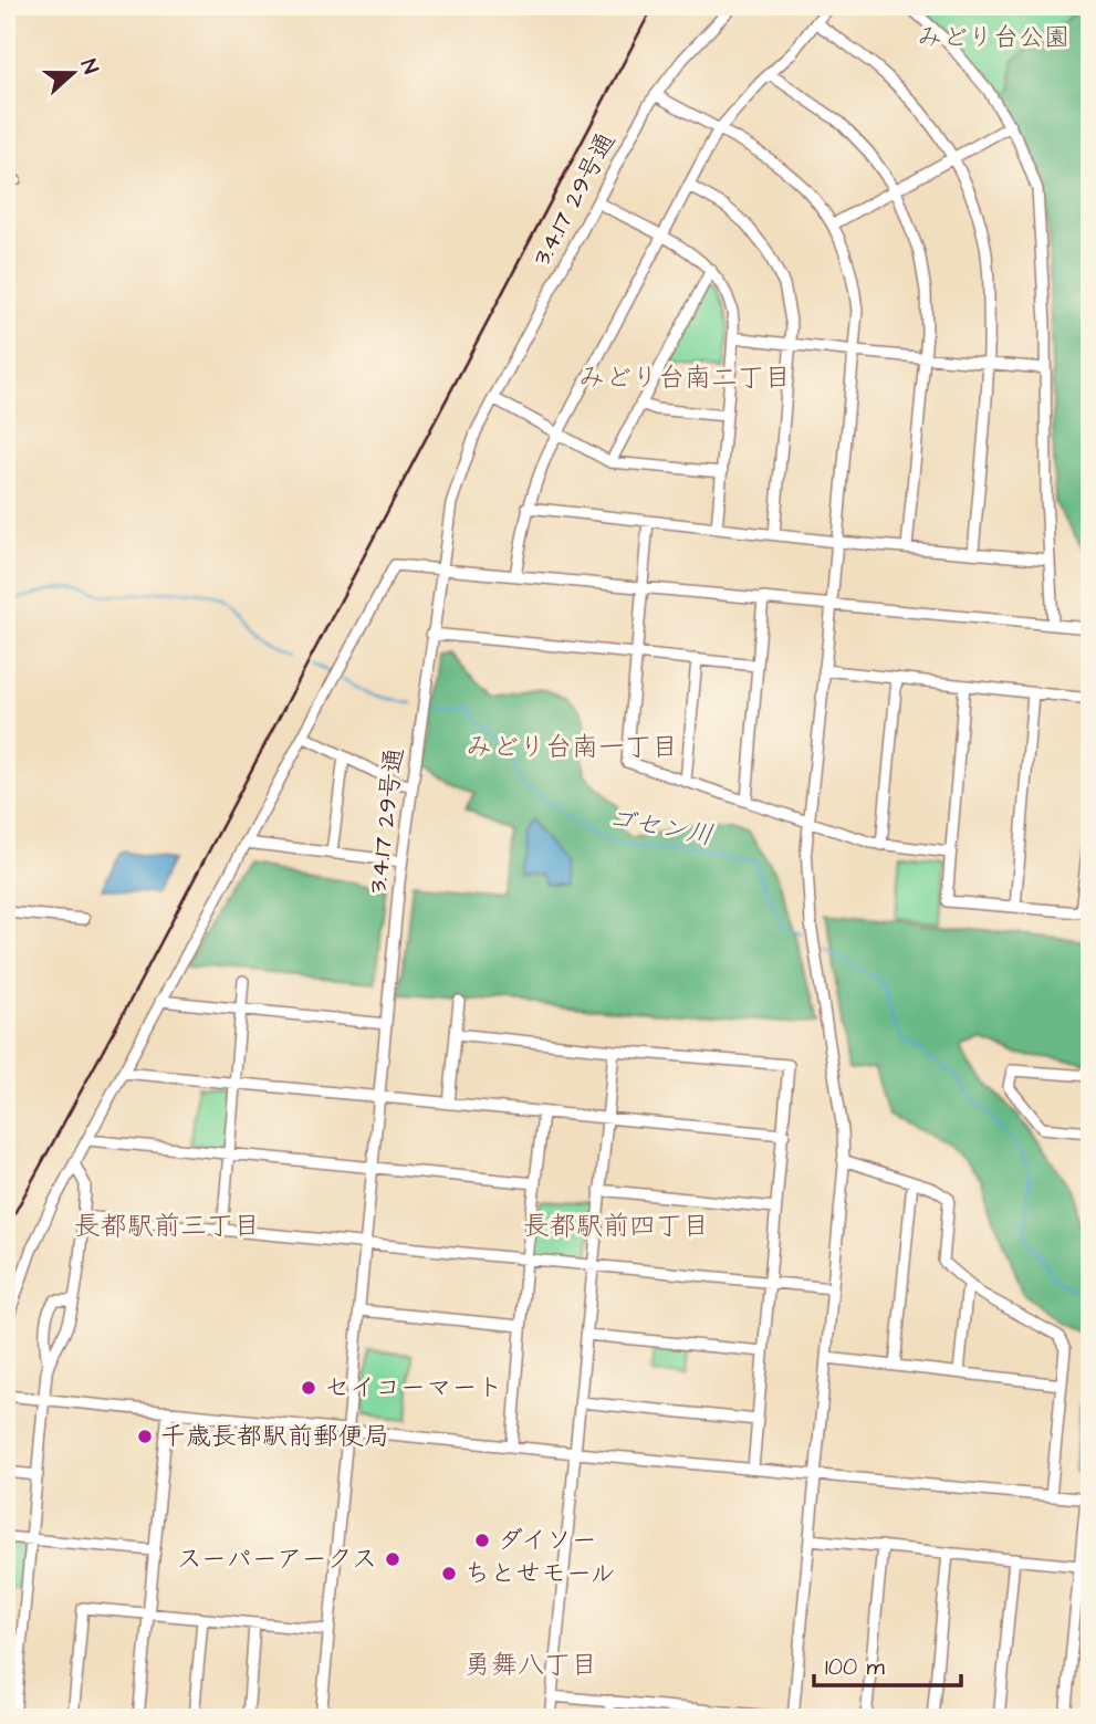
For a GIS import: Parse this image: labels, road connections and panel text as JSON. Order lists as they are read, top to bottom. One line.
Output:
{"streets":{"street":["3.4.17 29号通"]},"districts":["みどり台南二丁目","みどり台南一丁目","長都駅前三丁目","長都駅前四丁目","勇舞八丁目"],"water":["ゴセン川"],"parks":["みどり台公園"],"places":["セイコーマート","千歳長都駅前郵便局","ダイソー","スーパーアークス","ちとせモール"],"scale_bar":"100 m","north":"right"}
